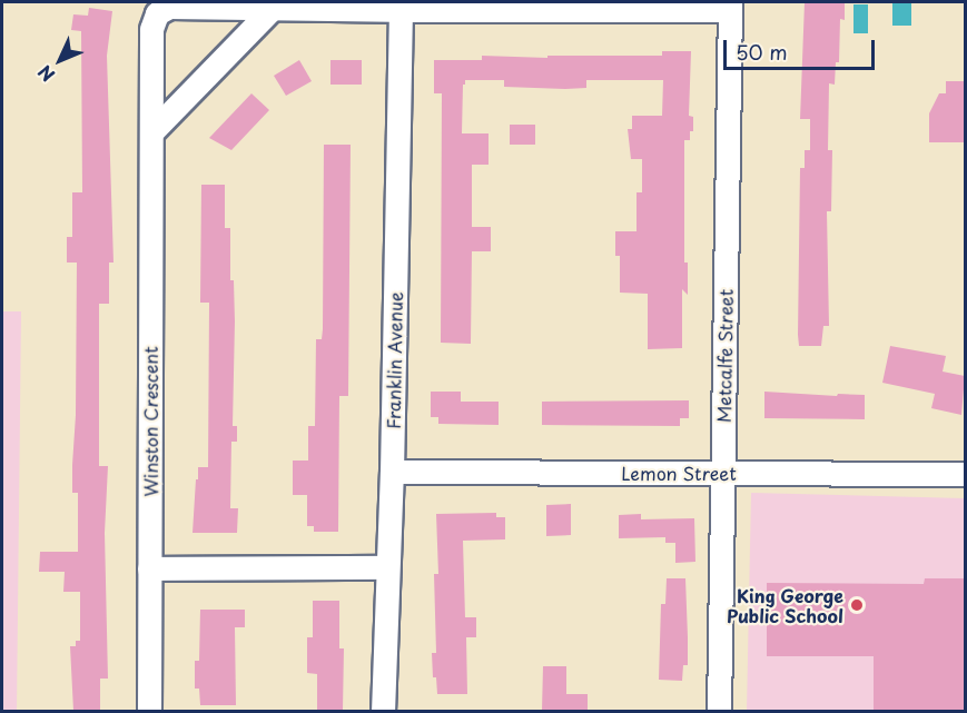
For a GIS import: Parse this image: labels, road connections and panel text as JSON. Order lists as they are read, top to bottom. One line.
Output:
{"streets":{"street":["Metcalfe Street","Franklin Avenue","Winston Crescent","Lemon Street"]},"crossings":[["Metcalfe Street","Winston Crescent"],["Metcalfe Street","Lemon Street"],["Franklin Avenue","Winston Crescent"],["Franklin Avenue","Lemon Street"]],"places":["King George Public School"],"scale_bar":"50 m","north":"bottom left"}
